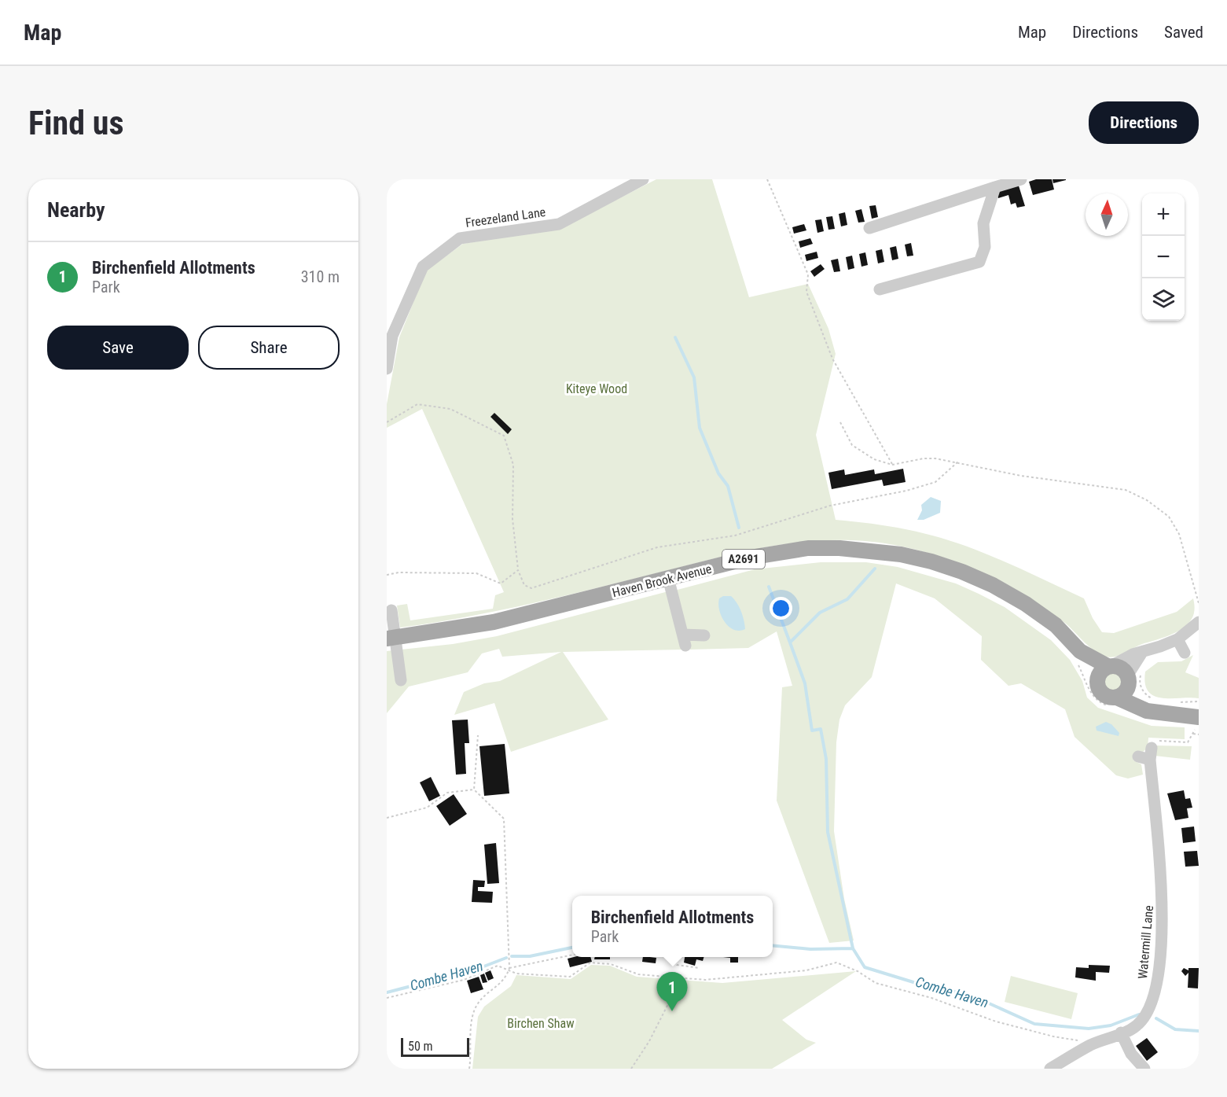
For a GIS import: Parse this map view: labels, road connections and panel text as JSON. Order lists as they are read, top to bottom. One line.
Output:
{"streets":{"main road":["A2691","Haven Brook Avenue"],"street":["Freezeland Lane","Watermill Lane"]},"water":["Combe Haven"],"parks":["Kiteye Wood","Birchen Shaw"],"scale_bar":"50 m","north":"top","page":{"header":"Map","nav":["Map","Directions","Saved"],"buttons":["Directions",["Save","Share"]],"title":"Find us","heading":"Nearby","map_buttons":["+","−"],"list":[{"mark":"1","name":"Birchenfield Allotments","note":"Park","value":"310 m"}],"popup":["Birchenfield Allotments","Park"],"pins":"1","scale":"50 m"}}
